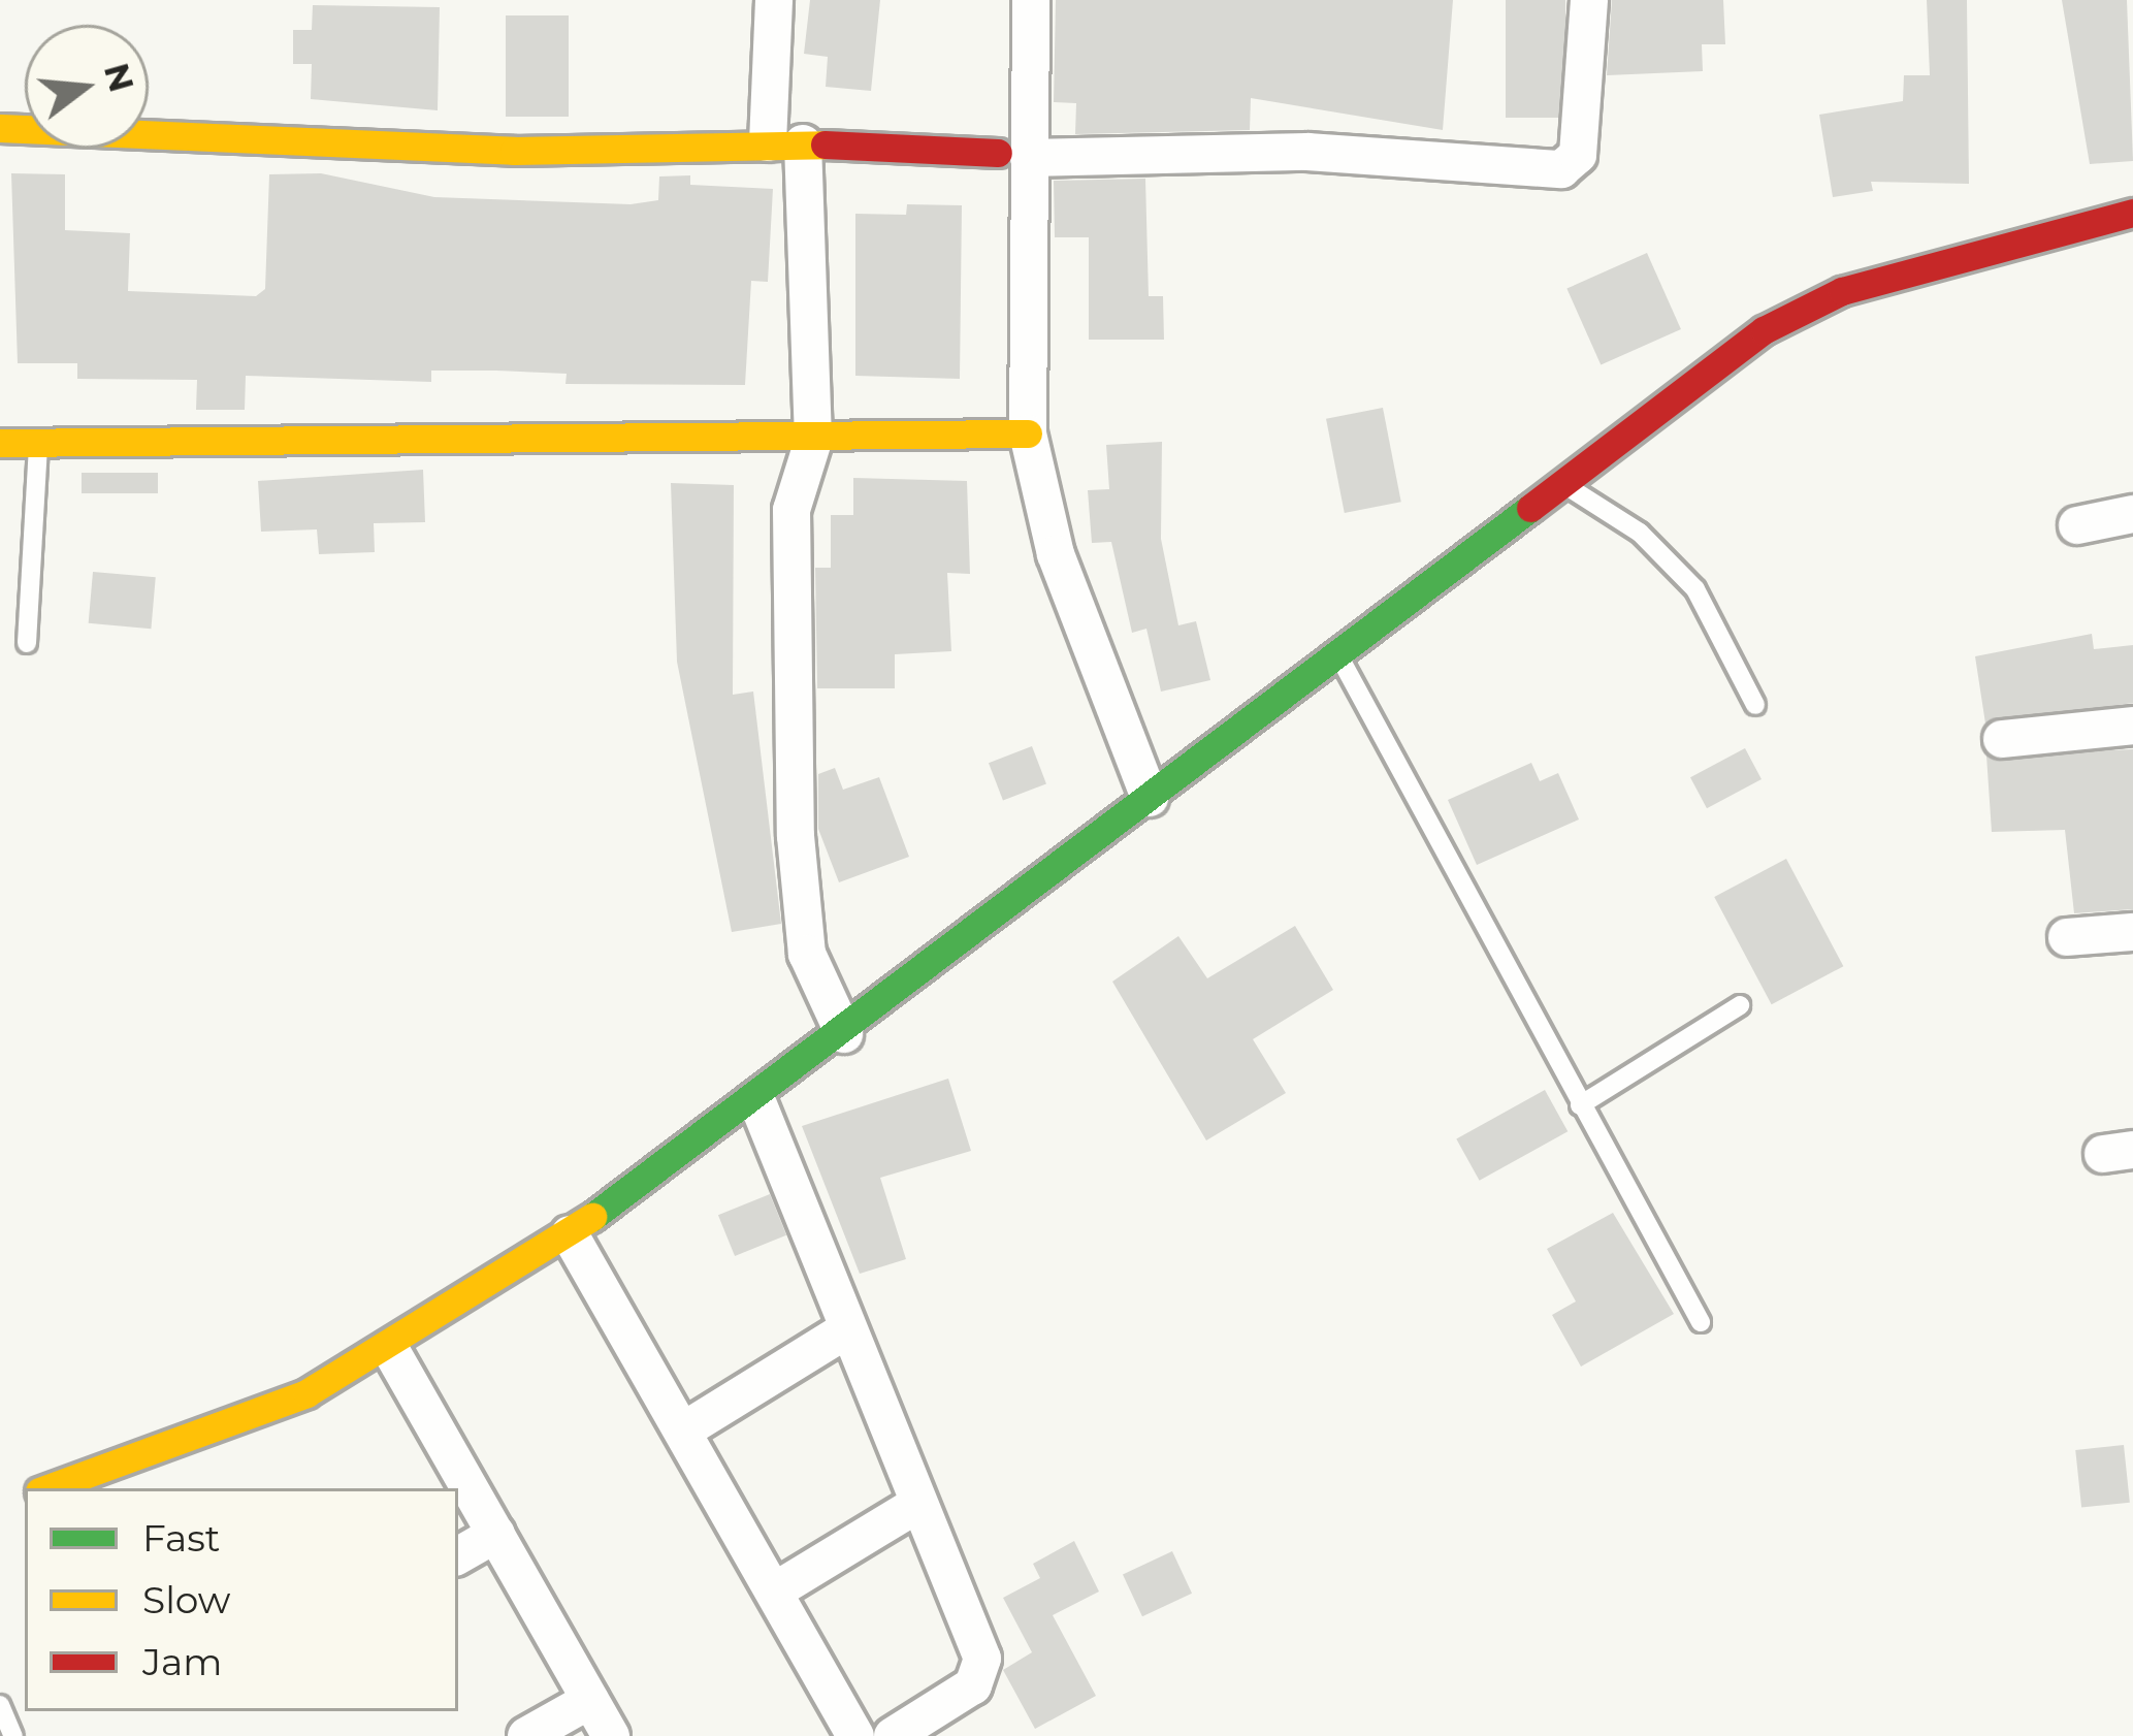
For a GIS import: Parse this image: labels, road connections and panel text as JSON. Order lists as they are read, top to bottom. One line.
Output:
{"legend":["Fast","Slow","Jam"],"north":"right"}
